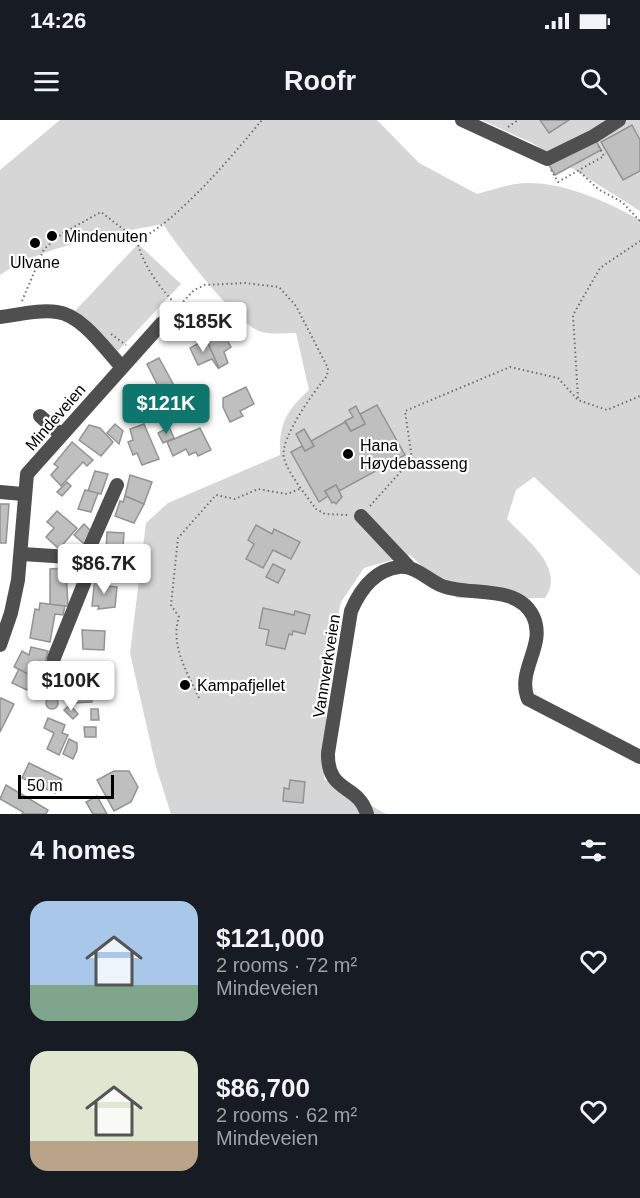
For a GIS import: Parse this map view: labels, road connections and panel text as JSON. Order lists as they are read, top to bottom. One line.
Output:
{"streets":{"street":["Mindeveien","Vannverkveien"]},"places":["Mindenuten","Ulvane","Hana Høydebasseng","Kampafjellet"],"scale_bar":"50 m","page":{"status":"14:26","header":"Roofr","price":["$185K","$121K","$86.7K","$100K"],"scale":"50 m","heading":"4 homes","list":[{"name":"$121,000","note":"2 rooms · 72 m² · Mindeveien"},{"name":"$86,700","note":"2 rooms · 62 m² · Mindeveien"}]}}
